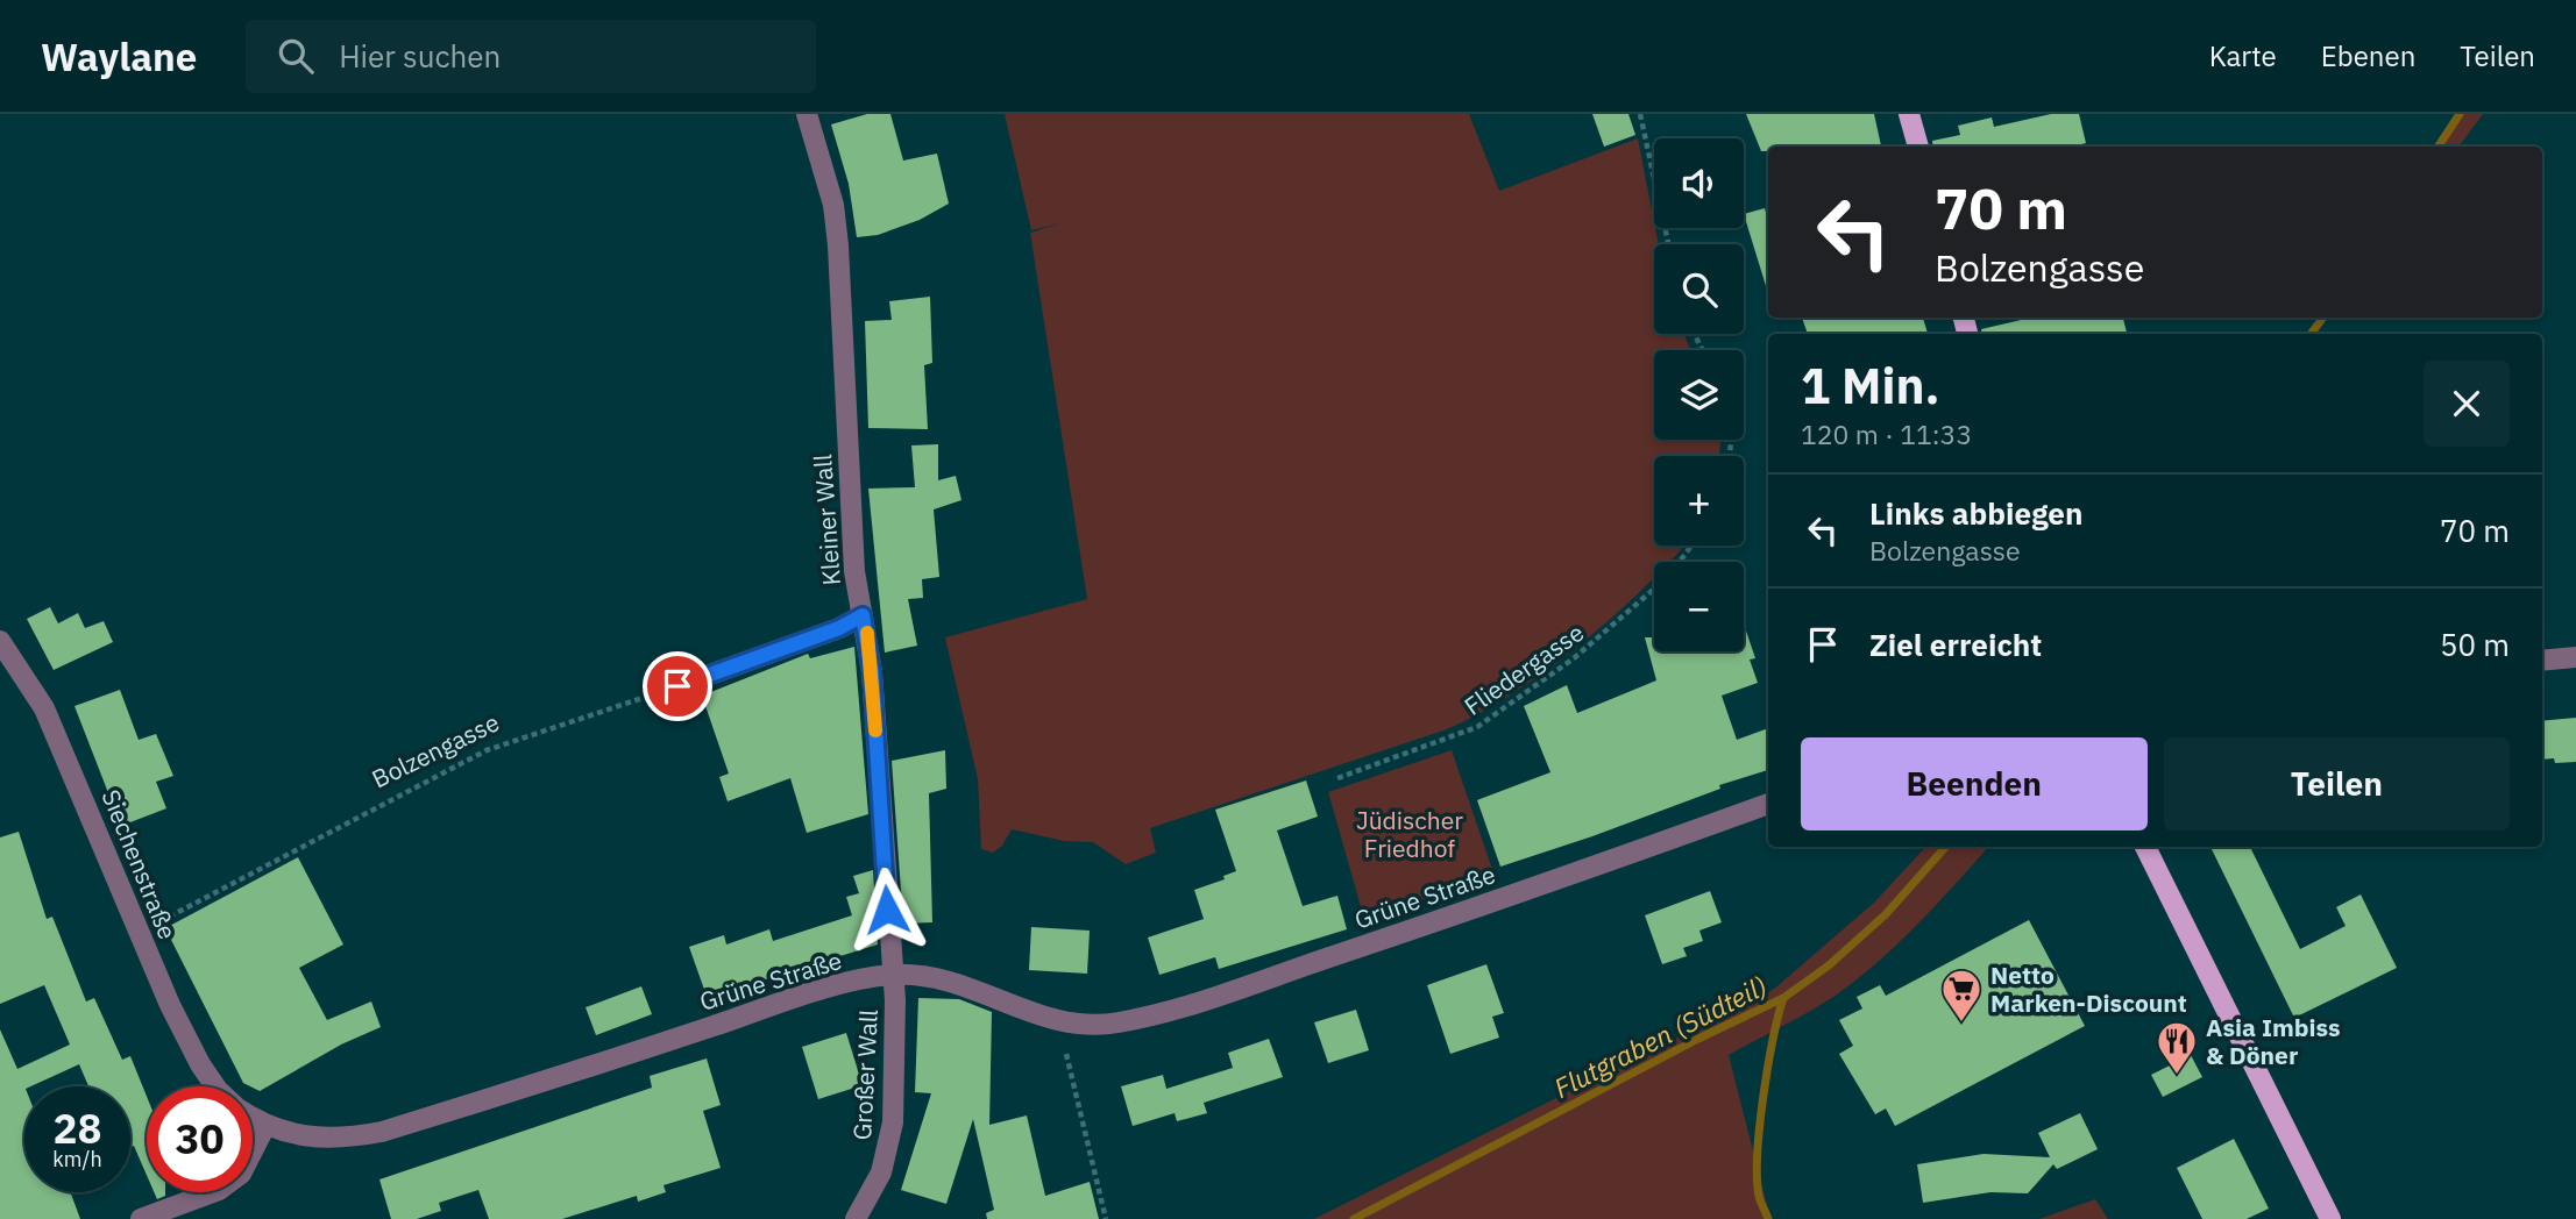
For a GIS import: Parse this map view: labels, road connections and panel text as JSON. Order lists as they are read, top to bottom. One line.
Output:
{"streets":{"street":["Kleiner Wall","Siechenstraße","Grüne Straße","Großer Wall"],"path":["Fliedergasse","Bolzengasse"]},"crossings":[["Kleiner Wall","Grüne Straße"],["Kleiner Wall","Großer Wall"],["Bolzengasse","Siechenstraße"],["Siechenstraße","Grüne Straße"],["Grüne Straße","Großer Wall"]],"water":["Flutgraben (Südteil)"],"parks":["Jüdischer Friedhof"],"places":{"supermarket":["Netto Marken-Discount"],"restaurant":["Asia Imbiss & Döner"]},"page":{"header":"Waylane","search":"Hier suchen","nav":["Karte","Ebenen","Teilen"],"map_buttons":["+","−"],"turn":["70 m","Bolzengasse"],"heading":["1 Min.","120 m · 11:33"],"list":[{"name":"Links abbiegen","note":"Bolzengasse","value":"70 m"},{"name":"Ziel erreicht","value":"50 m"}],"buttons":["Beenden","Teilen"],"speed":"28 km/h","limit":"30"}}
